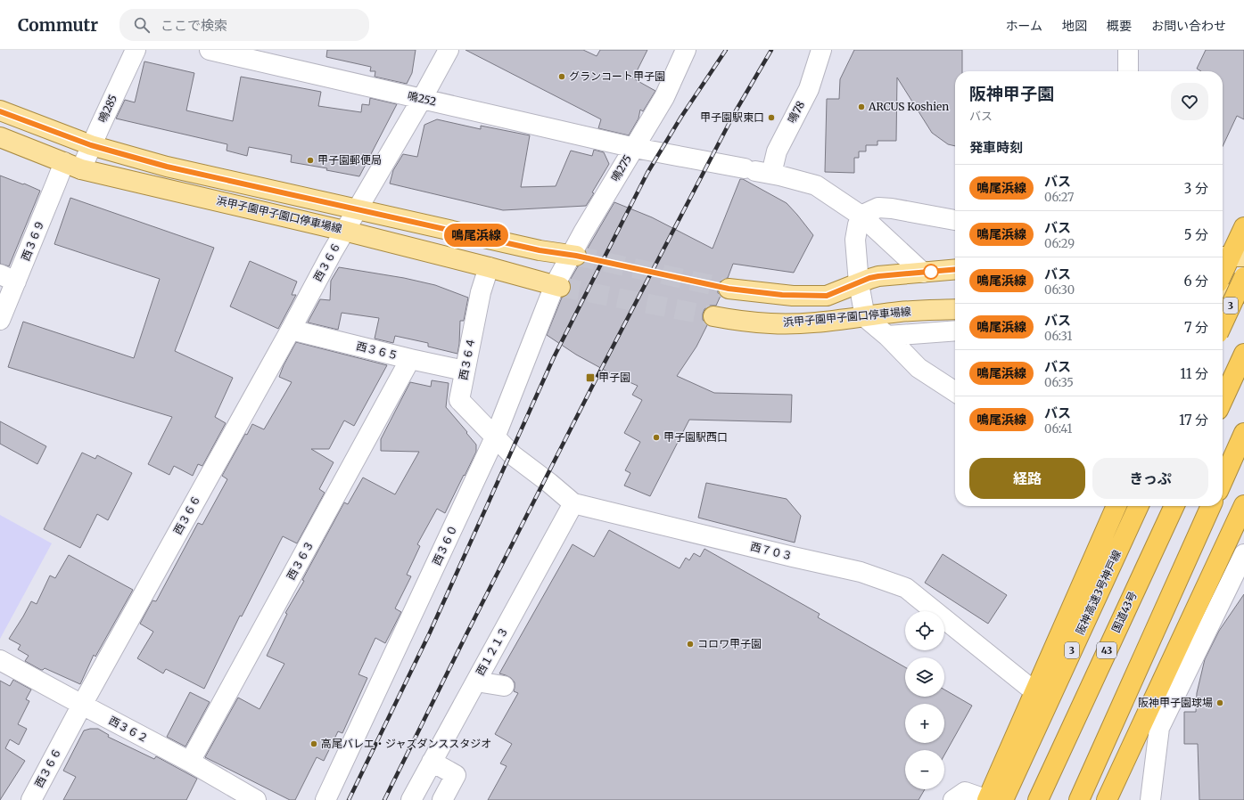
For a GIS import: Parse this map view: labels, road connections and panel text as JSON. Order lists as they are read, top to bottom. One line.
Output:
{"streets":{"highway":["3","阪神高速3号神戸線","国道43号","43"],"main road":["浜甲子園甲子園口停車場線"],"street":["鳴252","鳴285","鳴78","鳴275","西３６９","西３６６","西３６５","西３６４","西３６０","西７０３","西３６３","西１２１３","西３６２"]},"crossings":[["鳴252","鳴78"],["鳴252","鳴275"],["鳴252","西３６６"],["鳴285","浜甲子園甲子園口停車場線"],["鳴285","西３６９"],["鳴275","浜甲子園甲子園口停車場線"],["鳴275","西３６０"],["浜甲子園甲子園口停車場線","西３６９"],["浜甲子園甲子園口停車場線","西３６６"],["浜甲子園甲子園口停車場線","西３６４"],["浜甲子園甲子園口停車場線","西３６０"],["西３６６","西３６５"],["西３６６","西３６２"],["西３６５","西３６４"],["西３６５","西３６３"],["西３６４","西３６０"],["西３６４","西７０３"],["西３６０","西７０３"],["西７０３","西１２１３"],["西３６３","西３６２"]],"places":{"other":["グランコート甲子園","ARCUS Koshien","甲子園駅東口","甲子園郵便局","甲子園駅西口","コロワ甲子園","阪神甲子園球場","高尾バレエ・ジャズダンススタジオ"],"transit":["甲子園"]},"lines":["bus line 鳴尾浜線"],"page":{"header":"Commutr","search":"ここで検索","nav":["ホーム","地図","概要","お問い合わせ"],"on_map":"鳴尾浜線","heading":[["阪神甲子園","バス"],"発車時刻"],"list":[{"mark":"鳴尾浜線","name":"バス","note":"06:27","value":"3 分"},{"mark":"鳴尾浜線","name":"バス","note":"06:29","value":"5 分"},{"mark":"鳴尾浜線","name":"バス","note":"06:30","value":"6 分"},{"mark":"鳴尾浜線","name":"バス","note":"06:31","value":"7 分"},{"mark":"鳴尾浜線","name":"バス","note":"06:35","value":"11 分"},{"mark":"鳴尾浜線","name":"バス","note":"06:41","value":"17 分"}],"buttons":["経路","きっぷ"],"map_buttons":["+","−"]}}
